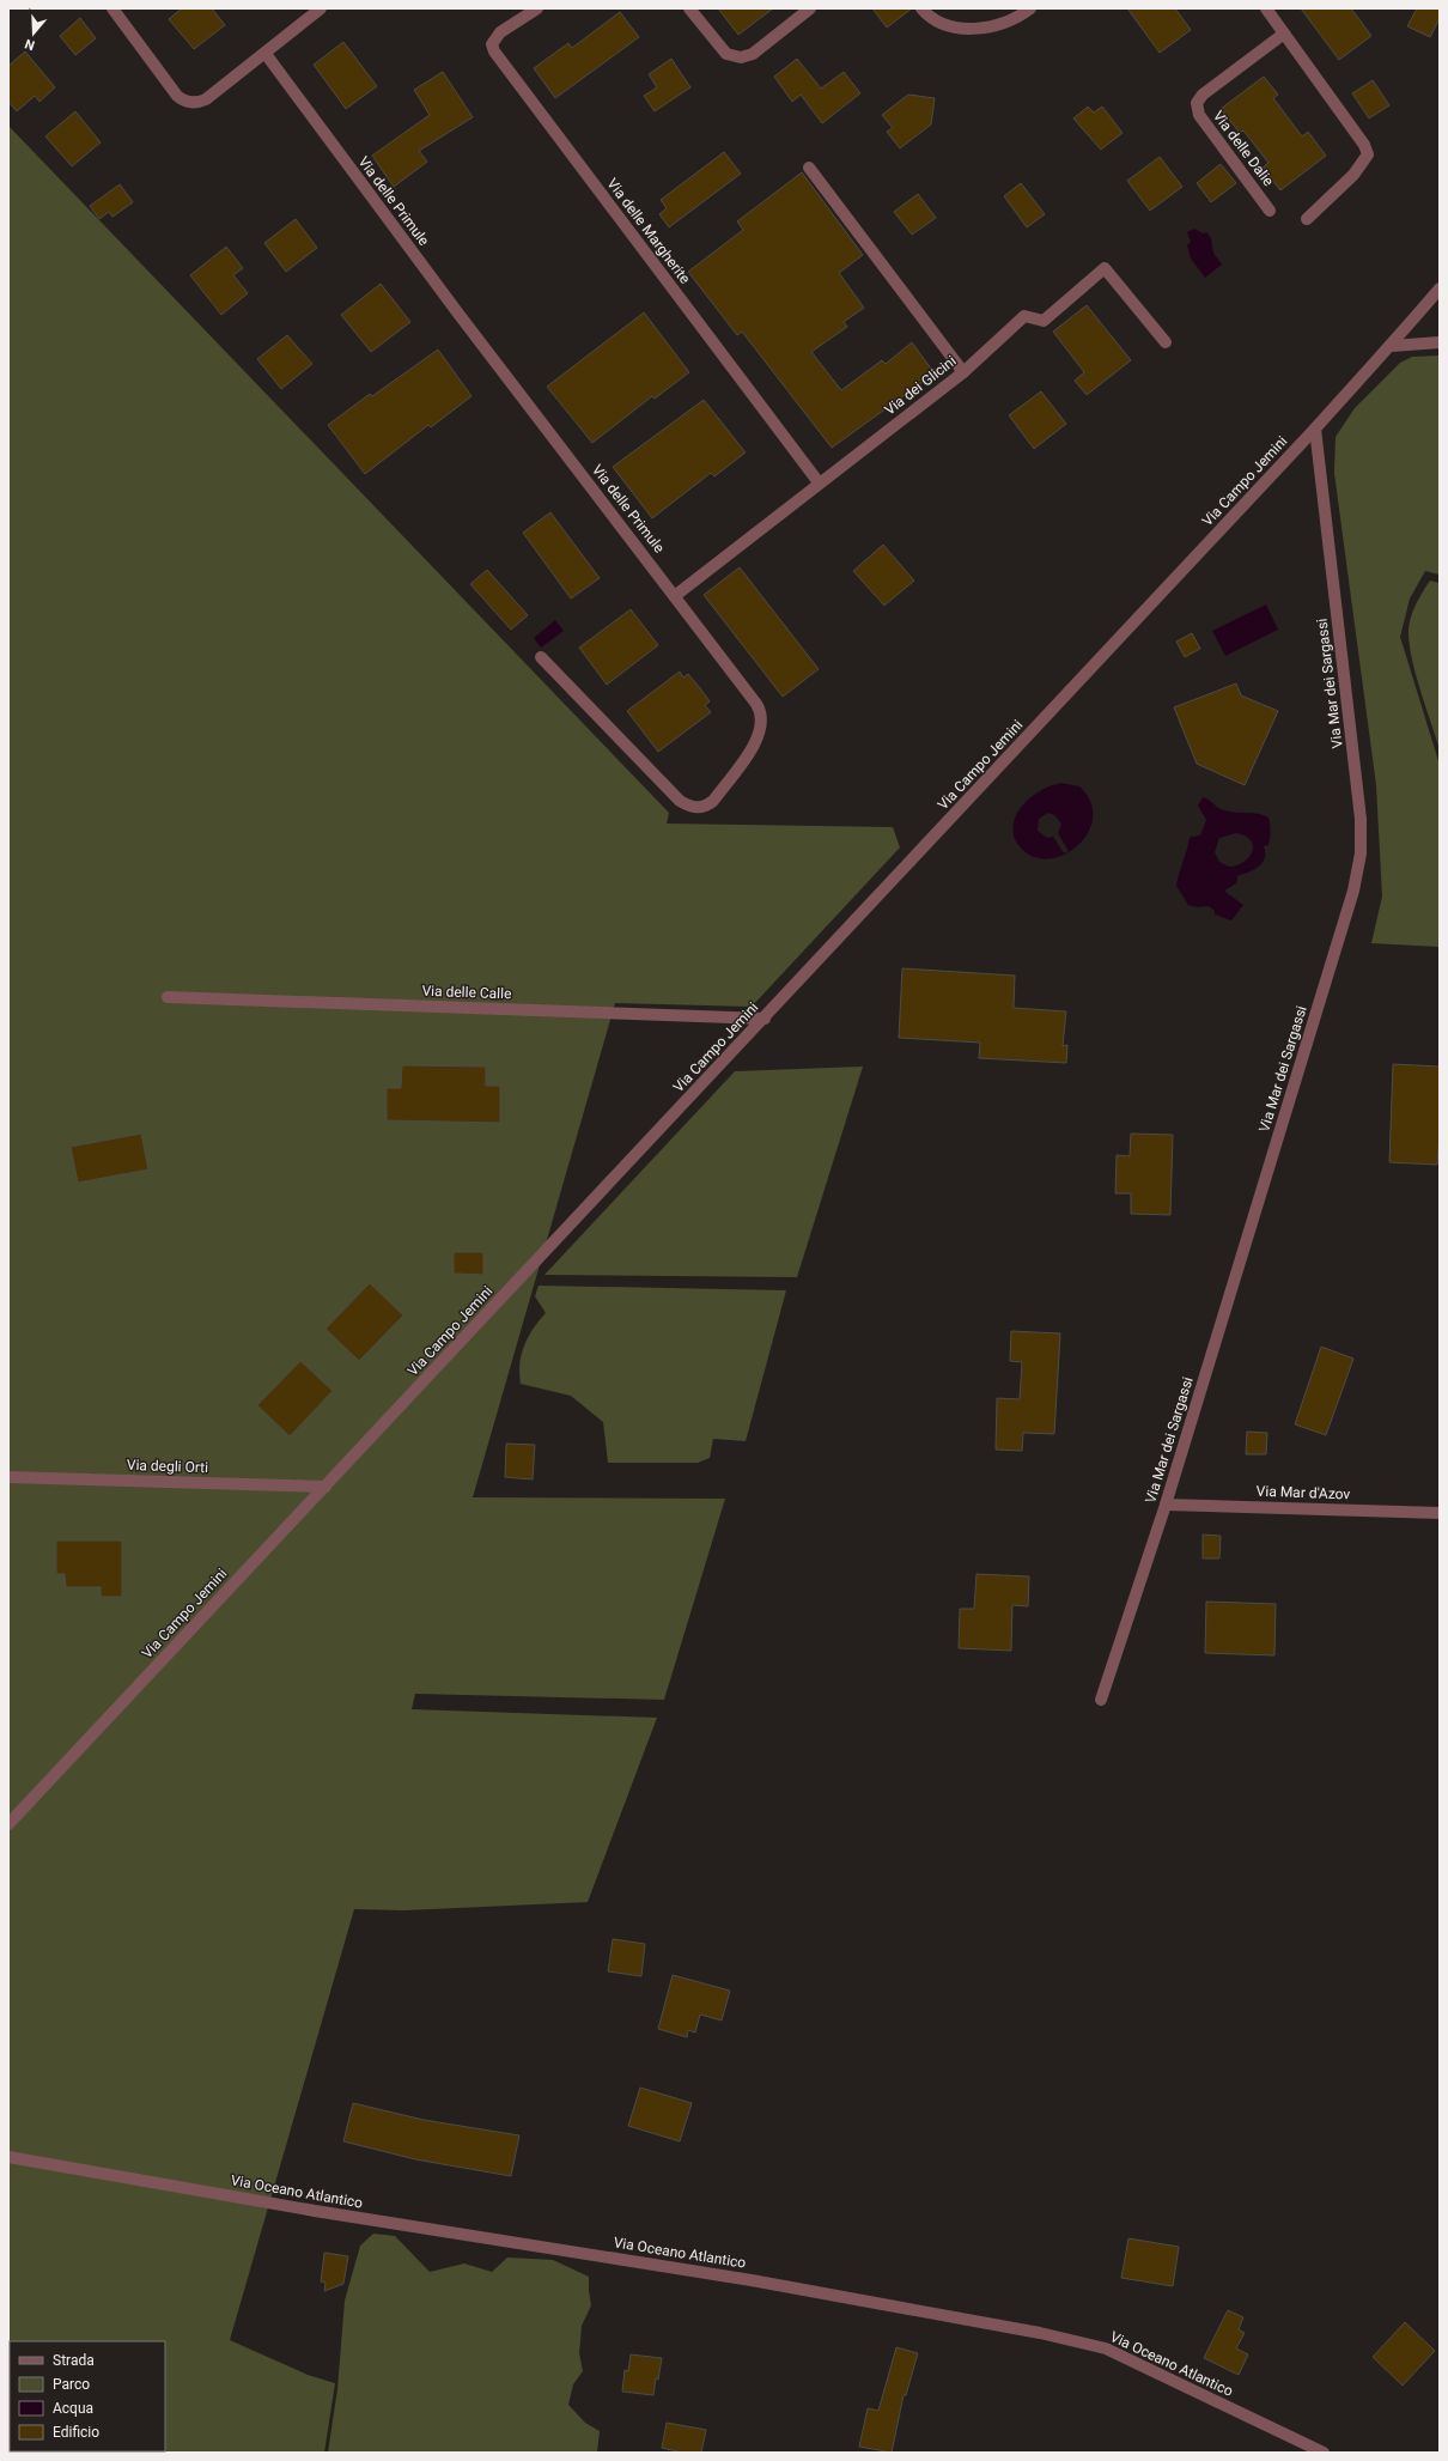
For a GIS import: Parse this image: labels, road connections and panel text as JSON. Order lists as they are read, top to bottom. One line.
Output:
{"streets":{"street":["Via delle Dalie","Via delle Primule","Via delle Margherite","Via dei Glicini","Via Campo Jemini","Via Mar dei Sargassi","Via delle Calle","Via degli Orti","Via Mar d'Azov","Via Oceano Atlantico"]},"crossings":[["Via delle Primule","Via dei Glicini"],["Via delle Margherite","Via dei Glicini"],["Via Campo Jemini","Via Mar dei Sargassi"],["Via Campo Jemini","Via delle Calle"],["Via Campo Jemini","Via degli Orti"],["Via Mar dei Sargassi","Via Mar d'Azov"]],"legend":["Strada","Parco","Acqua","Edificio"],"north":"bottom"}
